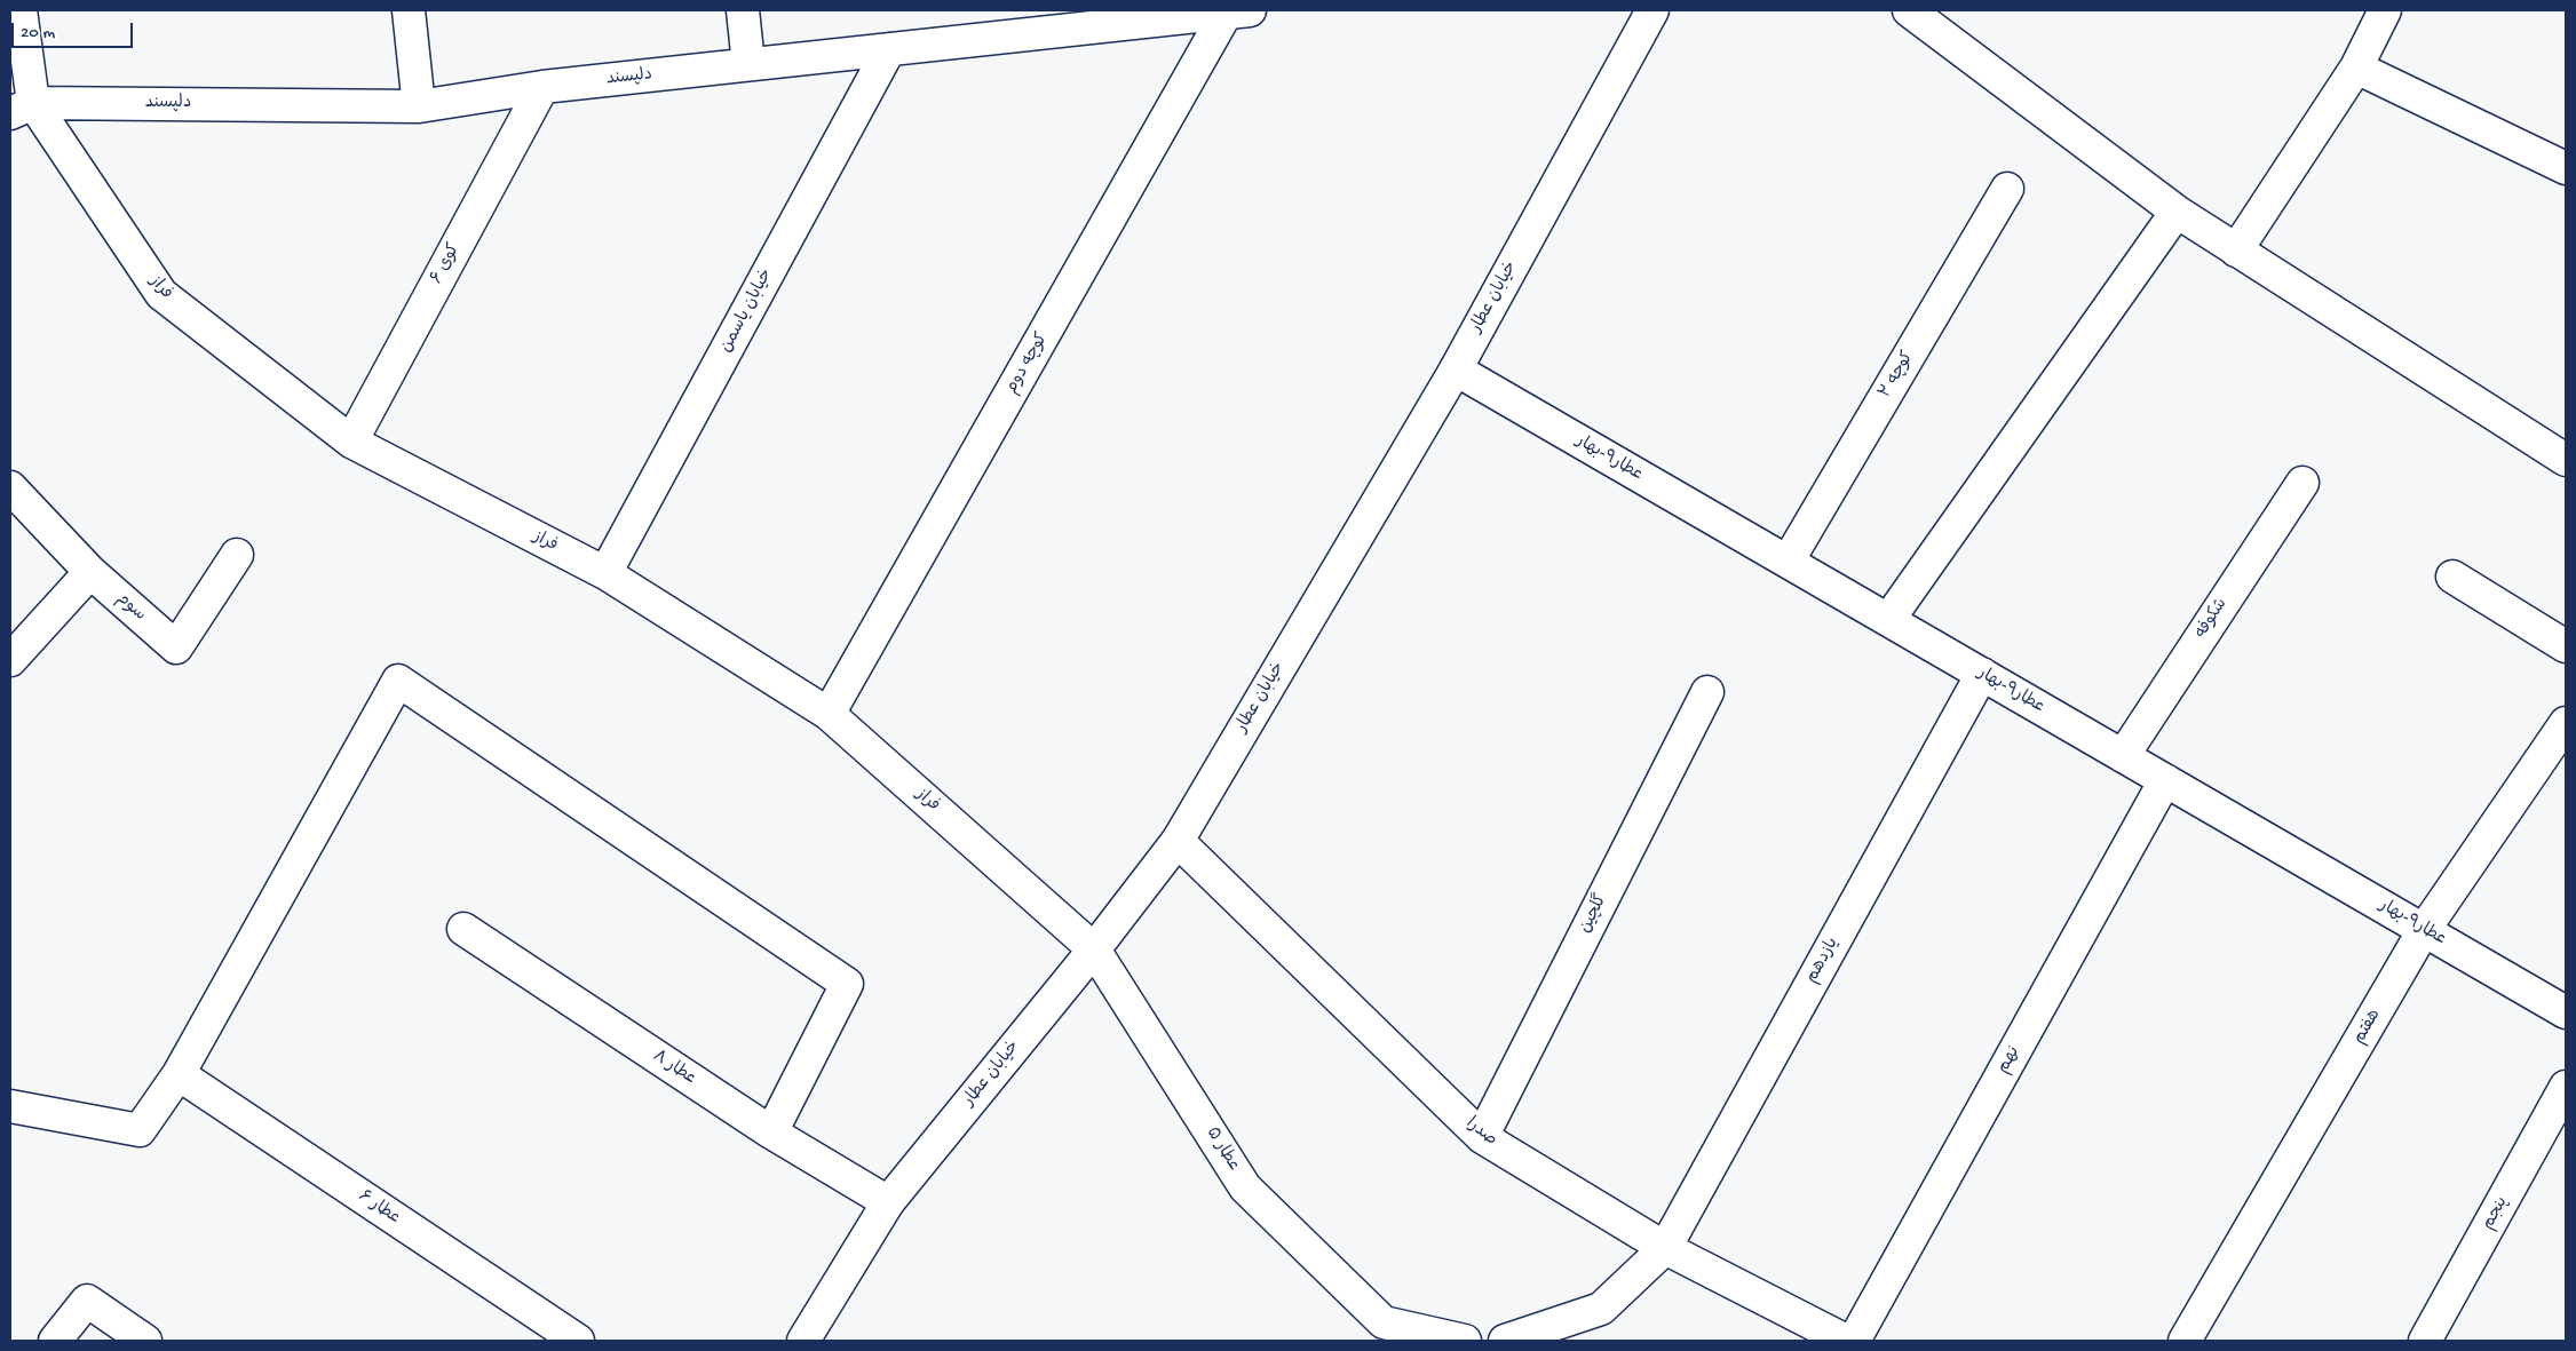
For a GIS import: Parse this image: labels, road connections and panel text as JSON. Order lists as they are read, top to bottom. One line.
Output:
{"streets":{"street":["دلپسند","کوی ۶","فراز","خیابان عطار","خیابان یاسمن","کوچه دوم","کوچه ۲","عطار۹-بهار","سوم","شکوفه","گلچین","یازدهم","هفتم","نهم","عطار ۸","صدرا","عطار ۵","عطار ۶","پنجم"]},"crossings":[["دلپسند","کوی ۶"],["دلپسند","فراز"],["دلپسند","خیابان یاسمن"],["دلپسند","کوچه دوم"],["کوی ۶","فراز"],["فراز","خیابان عطار"],["فراز","خیابان یاسمن"],["فراز","کوچه دوم"],["فراز","عطار ۵"],["خیابان عطار","عطار۹-بهار"],["خیابان عطار","عطار ۸"],["خیابان عطار","صدرا"],["خیابان عطار","عطار ۵"],["کوچه ۲","عطار۹-بهار"],["عطار۹-بهار","شکوفه"],["عطار۹-بهار","یازدهم"],["عطار۹-بهار","هفتم"],["عطار۹-بهار","نهم"],["گلچین","صدرا"],["یازدهم","صدرا"]],"scale_bar":"20 m"}
